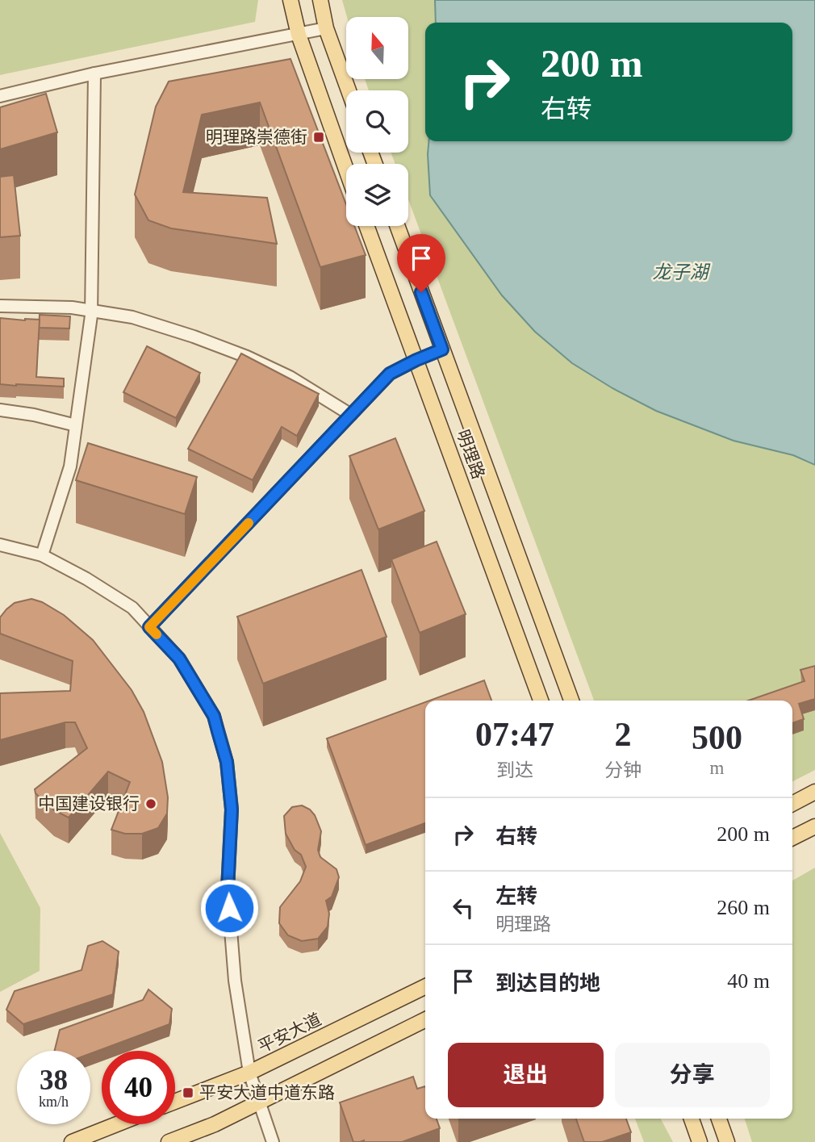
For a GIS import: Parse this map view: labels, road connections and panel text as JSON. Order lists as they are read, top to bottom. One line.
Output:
{"streets":{"main road":["明理路","平安大道"]},"water":["龙子湖"],"places":{"transit":["明理路崇德街","平安大道中道东路"],"other":["中国建设银行"]},"north":"top","page":{"turn":["200 m","右转"],"eta":["07:47","到达","2","分钟","500","m"],"list":[{"name":"右转","value":"200 m"},{"name":"左转","note":"明理路","value":"260 m"},{"name":"到达目的地","value":"40 m"}],"buttons":["退出","分享"],"speed":"38 km/h","limit":"40"}}
